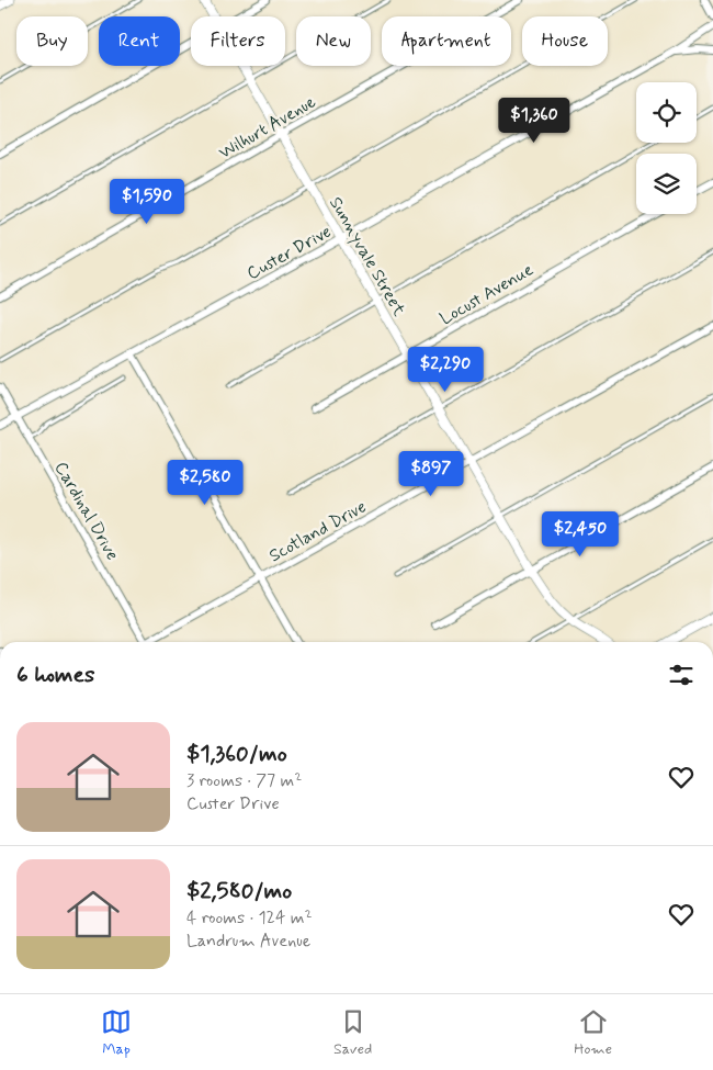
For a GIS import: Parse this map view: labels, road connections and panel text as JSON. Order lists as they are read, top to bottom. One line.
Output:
{"streets":{"street":["Wilhurt Avenue","Custer Drive","Sunnyvale Street","Locust Avenue","Cardinal Drive","Scotland Drive"]},"crossings":[["Wilhurt Avenue","Sunnyvale Street"],["Custer Drive","Sunnyvale Street"],["Custer Drive","Cardinal Drive"],["Sunnyvale Street","Locust Avenue"],["Sunnyvale Street","Scotland Drive"]],"page":{"chip":["Buy","Rent","Filters","New","Apartment","House"],"price":["$1,360","$1,590","$2,290","$897","$2,580","$2,450"],"heading":"6 homes","list":[{"name":"$1,360/mo","note":"3 rooms · 77 m² · Custer Drive"},{"name":"$2,580/mo","note":"4 rooms · 124 m² · Landrum Avenue"}],"tabs":["Map","Saved","Home"]}}
